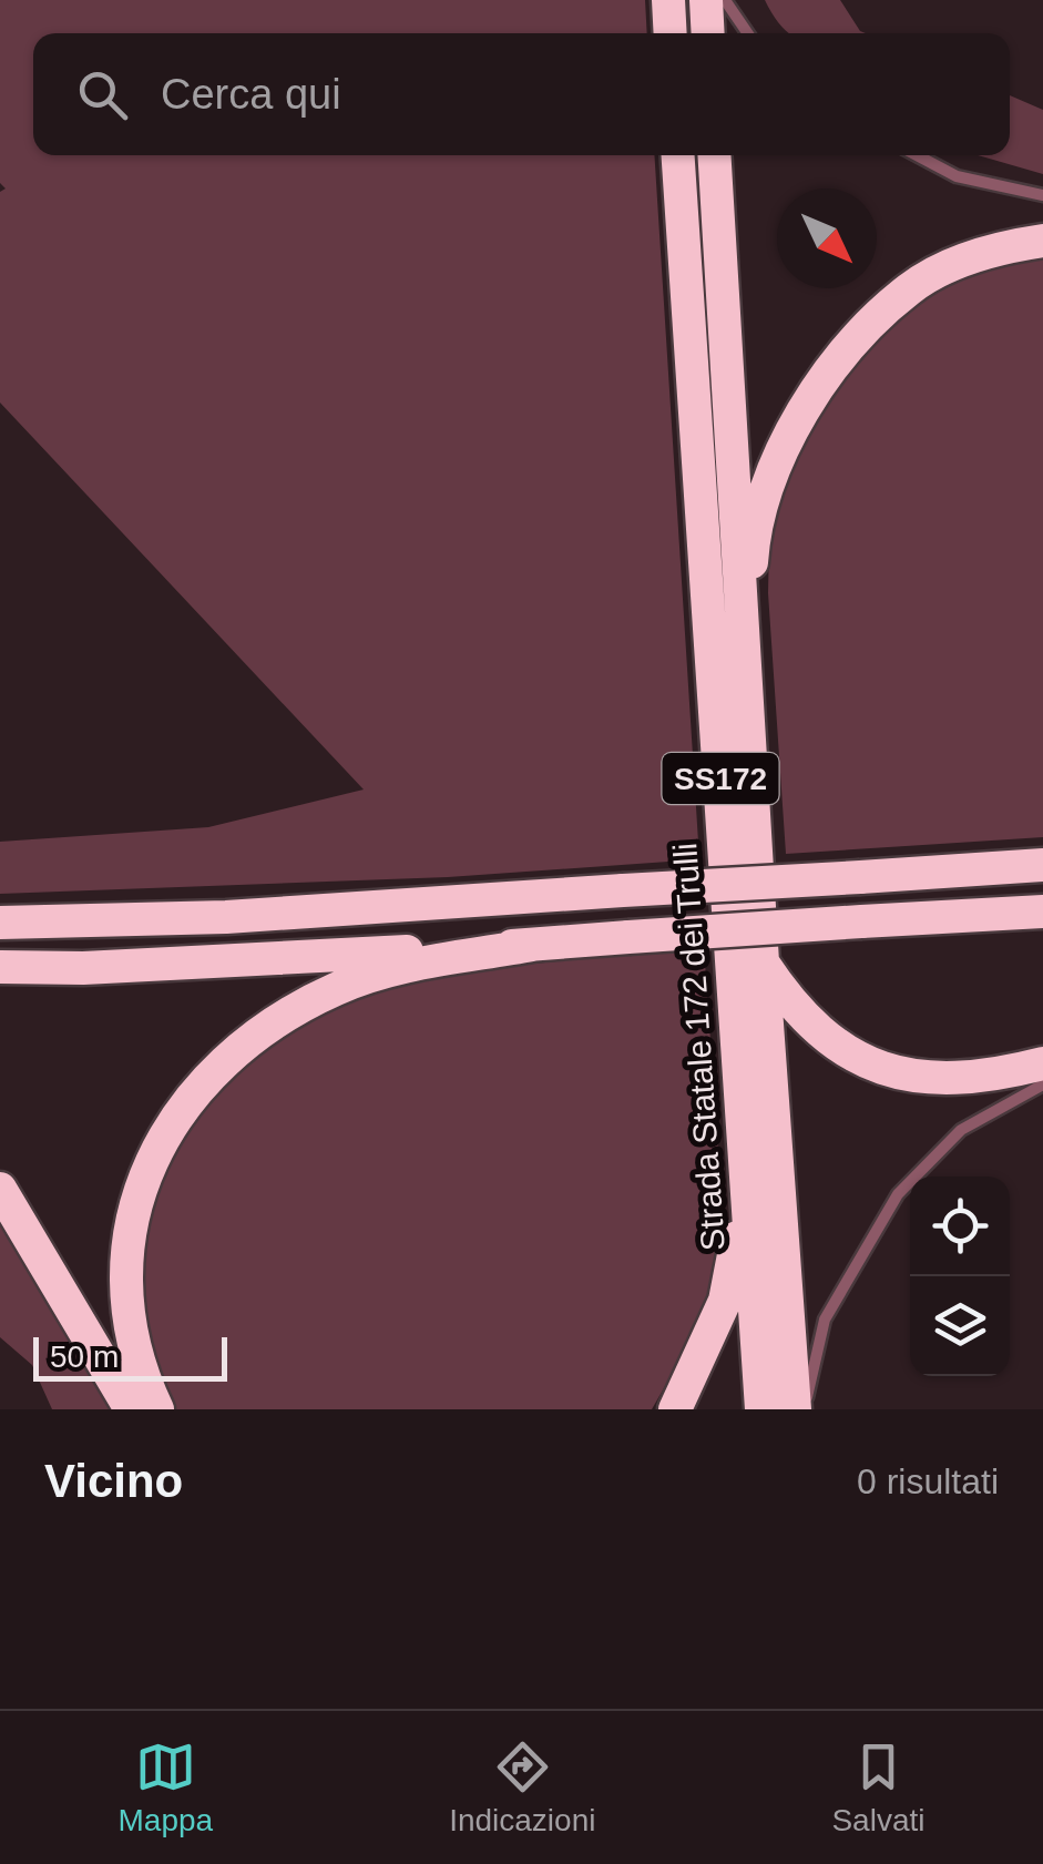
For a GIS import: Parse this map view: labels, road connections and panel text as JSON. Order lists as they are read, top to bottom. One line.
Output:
{"streets":{"highway":["SS172","Strada Statale 172 dei Trulli"]},"scale_bar":"50 m","north":"bottom right","page":{"search":"Cerca qui","scale":"50 m","heading":["Vicino","0 risultati"],"nav":["Mappa","Indicazioni","Salvati"]}}
